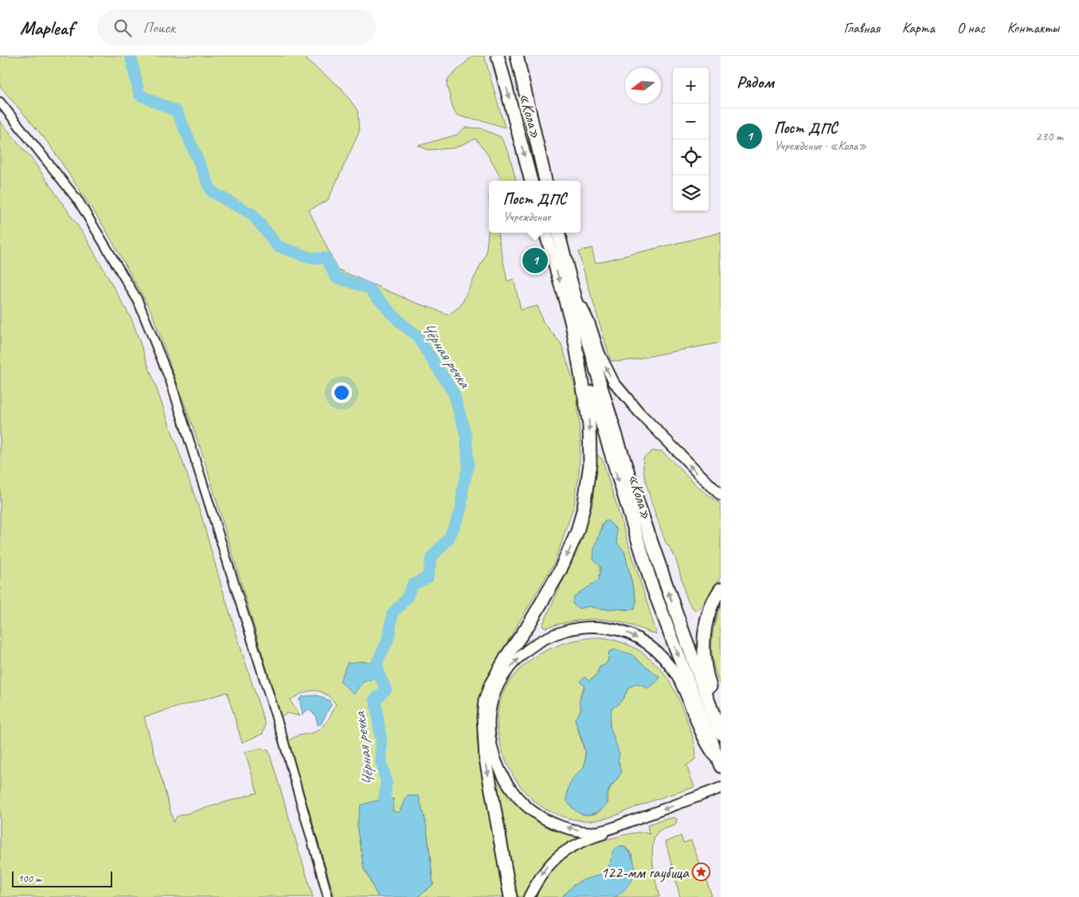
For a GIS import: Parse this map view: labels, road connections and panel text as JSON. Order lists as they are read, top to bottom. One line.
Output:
{"streets":{"highway":["«Кола»"]},"water":["Чёрная речка"],"places":{"place":["122-мм гаубица"]},"scale_bar":"100 m","north":"left","page":{"header":"Mapleaf","search":"Поиск","nav":["Главная","Карта","О нас","Контакты"],"heading":"Рядом","map_buttons":["+","−"],"list":[{"mark":"1","name":"Пост ДПС","note":"Учреждение · «Кола»","value":"230 m"}],"popup":["Пост ДПС","Учреждение"],"pins":"1","scale":"100 m"}}
